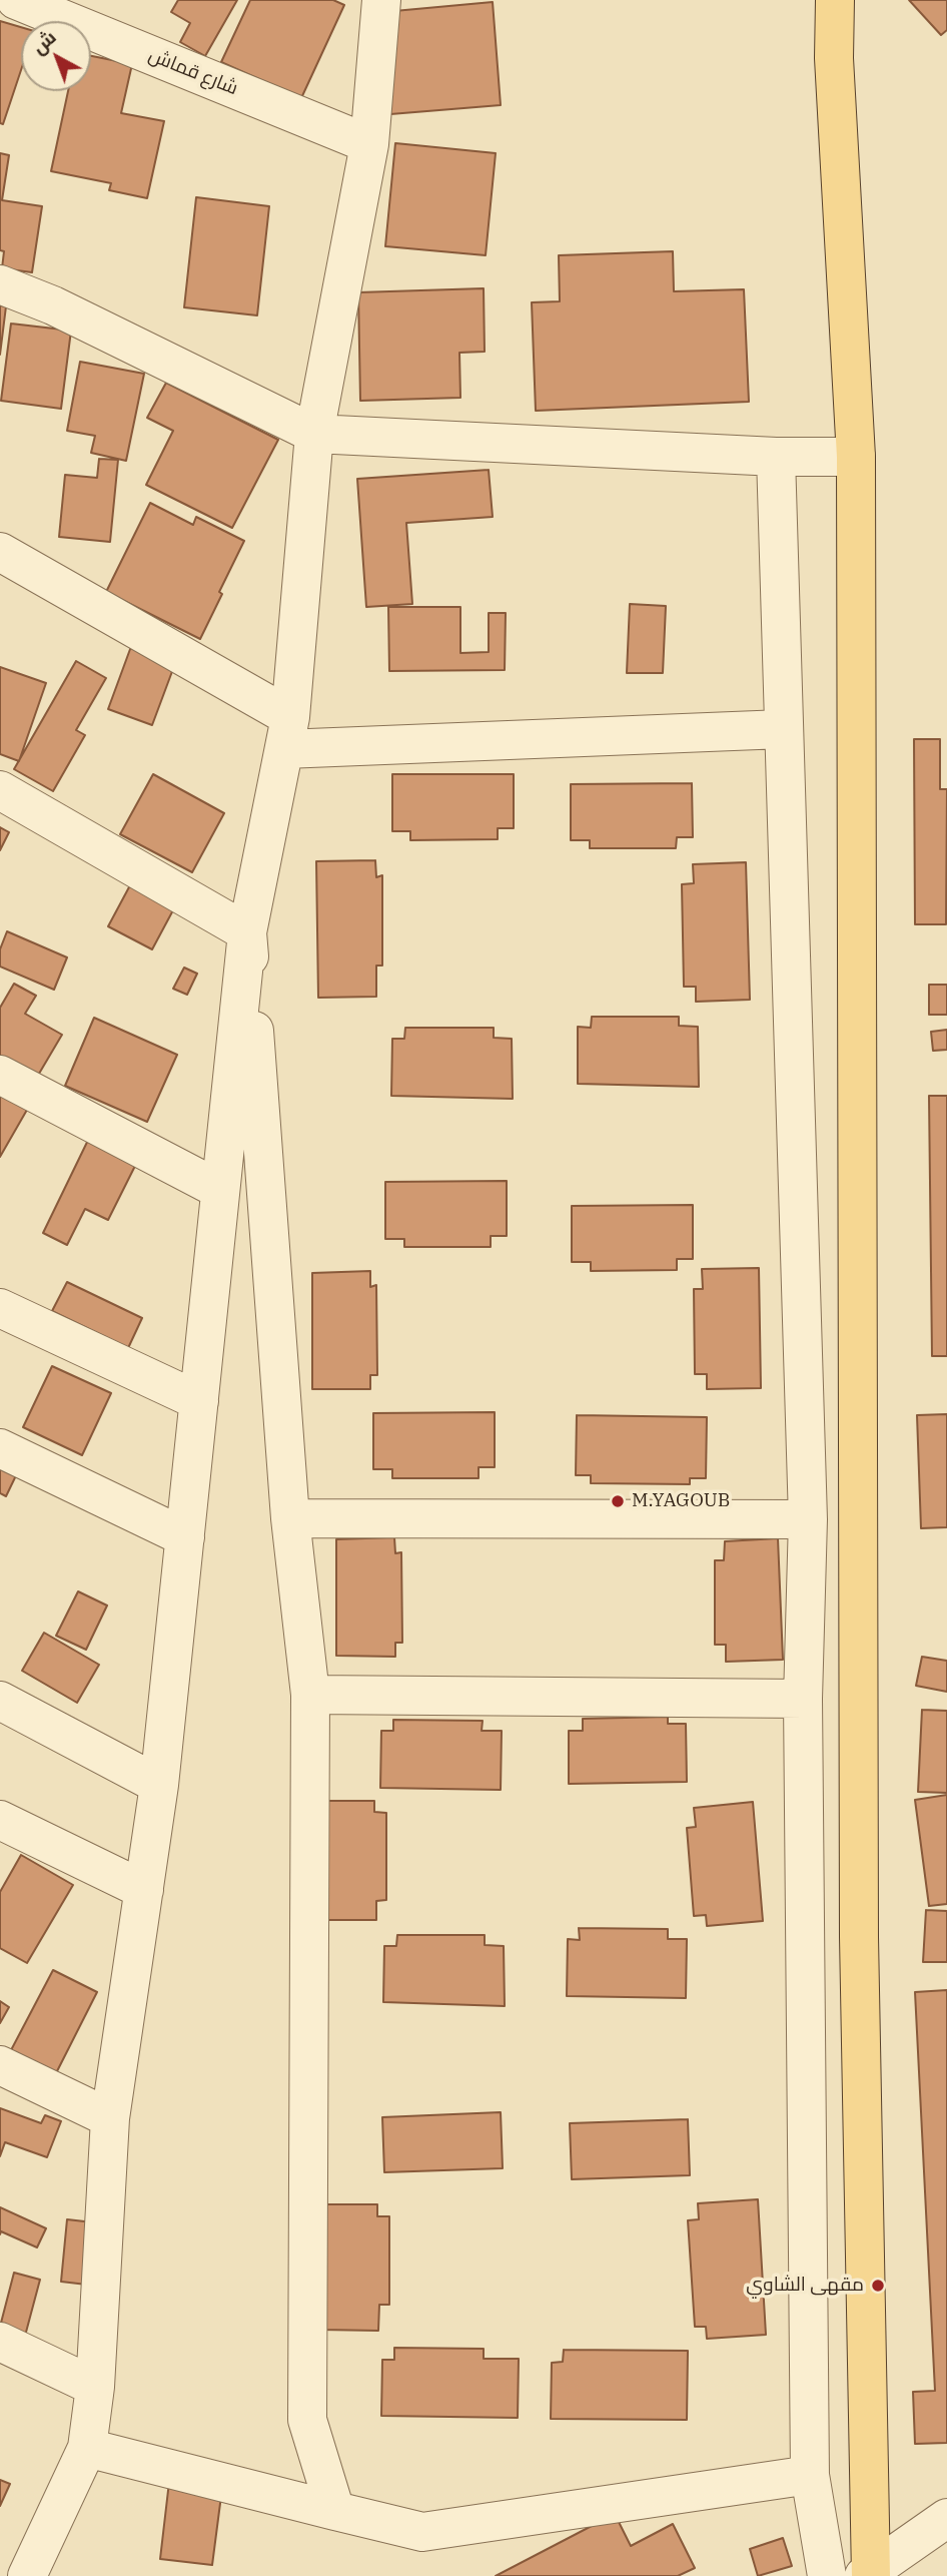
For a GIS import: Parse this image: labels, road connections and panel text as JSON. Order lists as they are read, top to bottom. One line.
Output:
{"streets":{"street":["شارع قماش"]},"places":["M.YAGOUB","مقهى الشاوي"],"north":"top left"}
